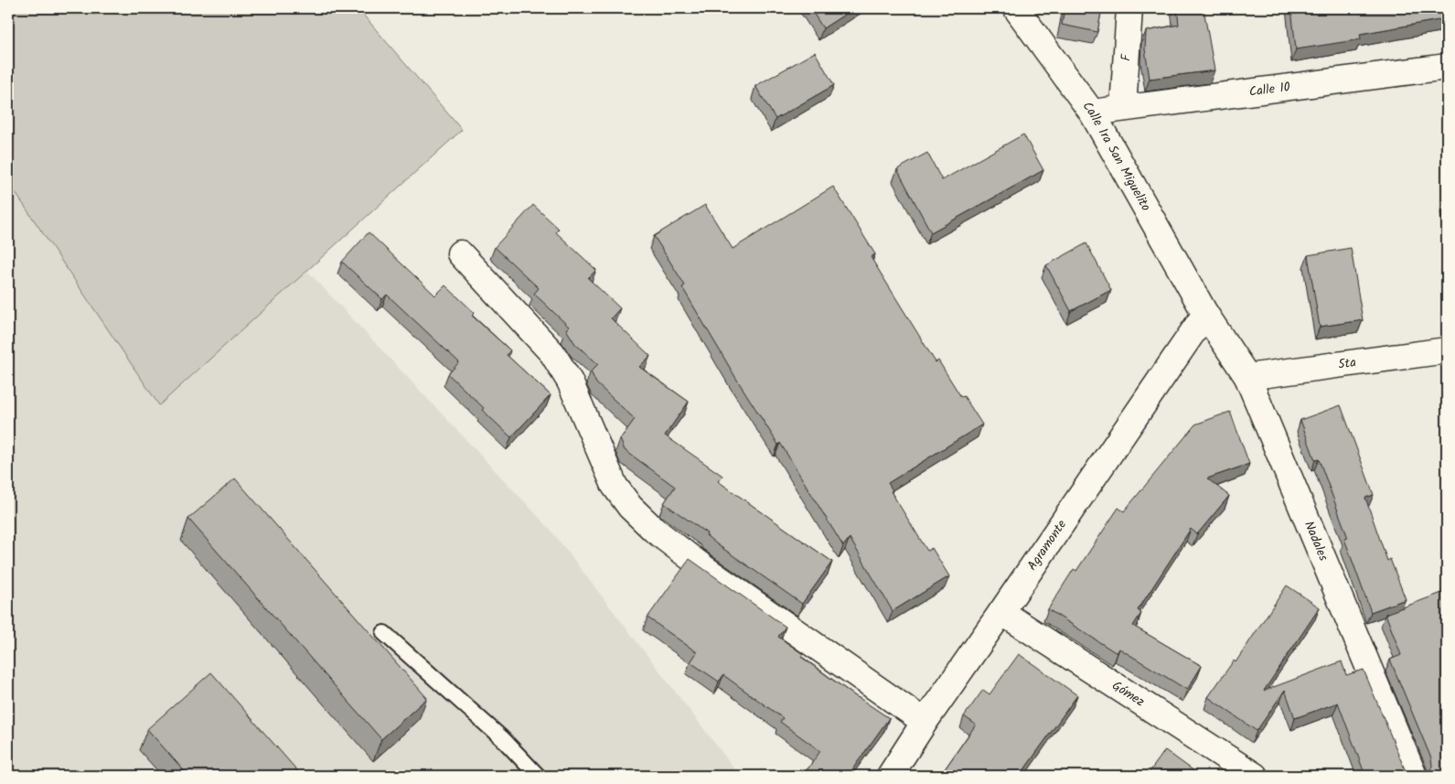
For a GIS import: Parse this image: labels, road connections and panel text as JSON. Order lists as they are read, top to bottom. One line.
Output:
{"streets":{"street":["F","Calle 10","Calle 1ra San Miguelito","5ta","Nadales","Agramonte","Gómez"]},"crossings":[["F","Calle 10"],["Calle 10","Calle 1ra San Miguelito"],["Calle 1ra San Miguelito","Nadales"],["Calle 1ra San Miguelito","Agramonte"],["5ta","Nadales"],["Nadales","Agramonte"],["Agramonte","Gómez"]]}
